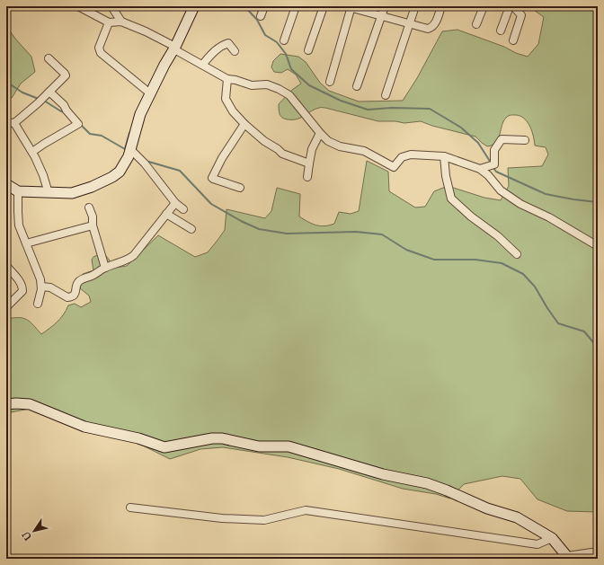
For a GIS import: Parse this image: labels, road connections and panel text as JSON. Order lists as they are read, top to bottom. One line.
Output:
{"north":"bottom left"}
